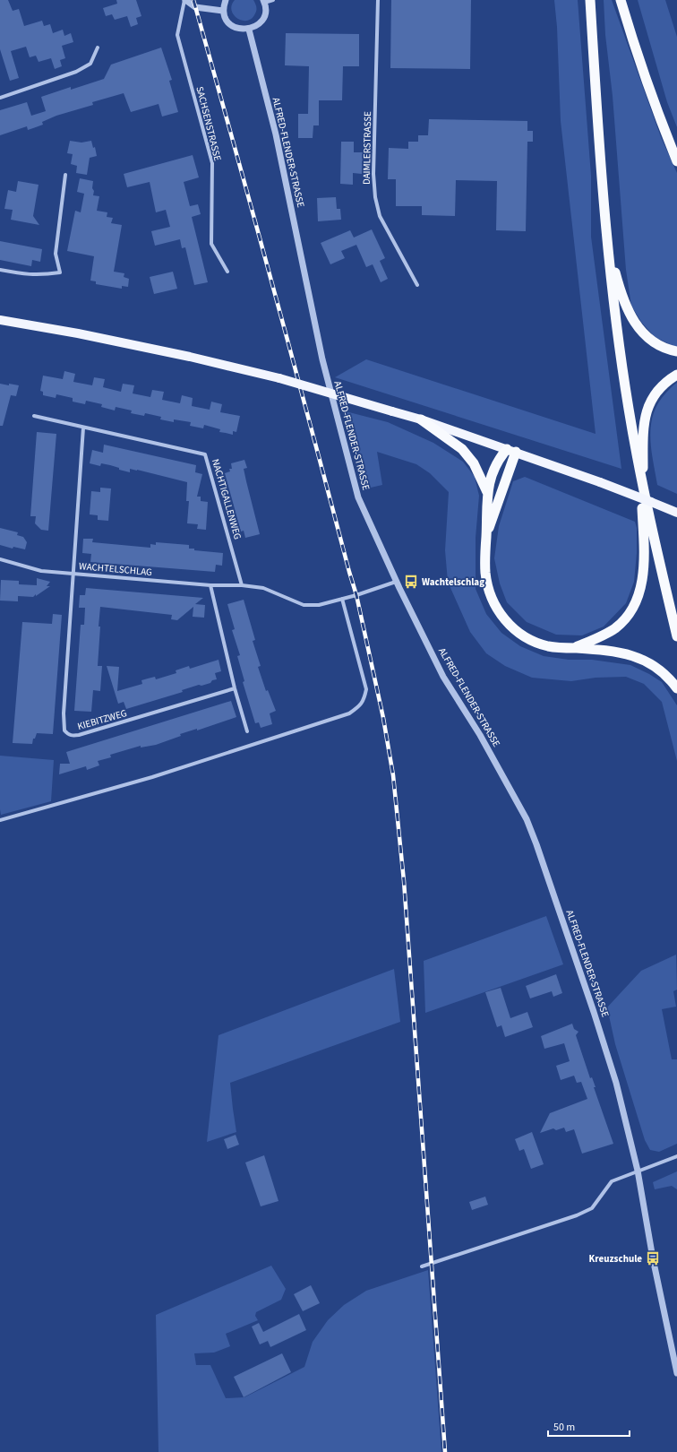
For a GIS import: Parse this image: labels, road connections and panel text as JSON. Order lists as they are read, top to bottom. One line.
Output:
{"streets":{"street":["SACHSENSTRASSE","DAIMLERSTRASSE","ALFRED-FLENDER-STRASSE","NACHTIGALLENWEG","WACHTELSCHLAG","KIEBITZWEG"]},"crossings":[["ALFRED-FLENDER-STRASSE","WACHTELSCHLAG"],["NACHTIGALLENWEG","WACHTELSCHLAG"],["WACHTELSCHLAG","KIEBITZWEG"]],"places":{"bus stop":["Wachtelschlag","Kreuzschule"]},"scale_bar":"50 m"}
